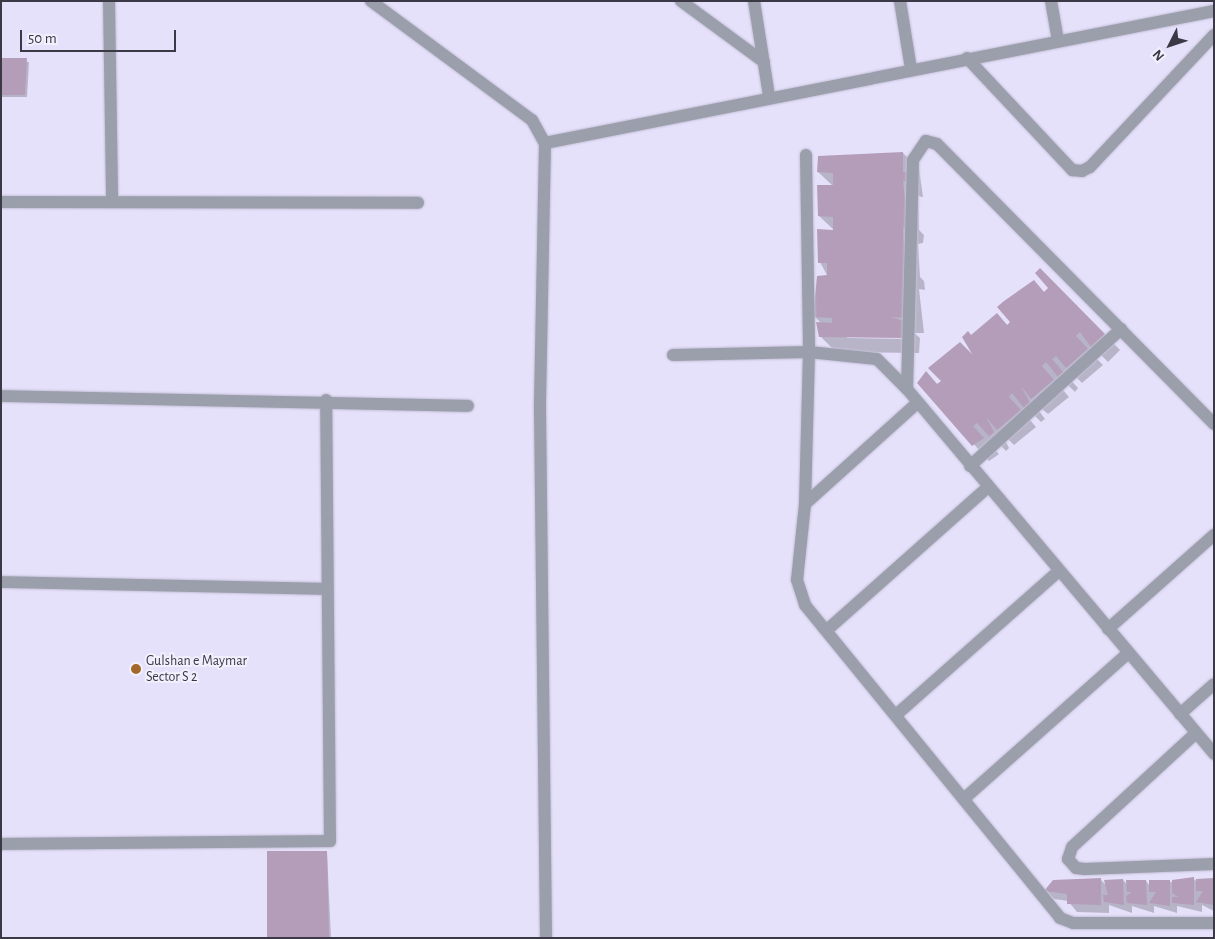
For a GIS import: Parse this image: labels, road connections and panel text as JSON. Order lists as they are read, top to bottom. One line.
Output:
{"places":["Gulshan e Maymar Sector S 2"],"scale_bar":"50 m","north":"bottom left"}
